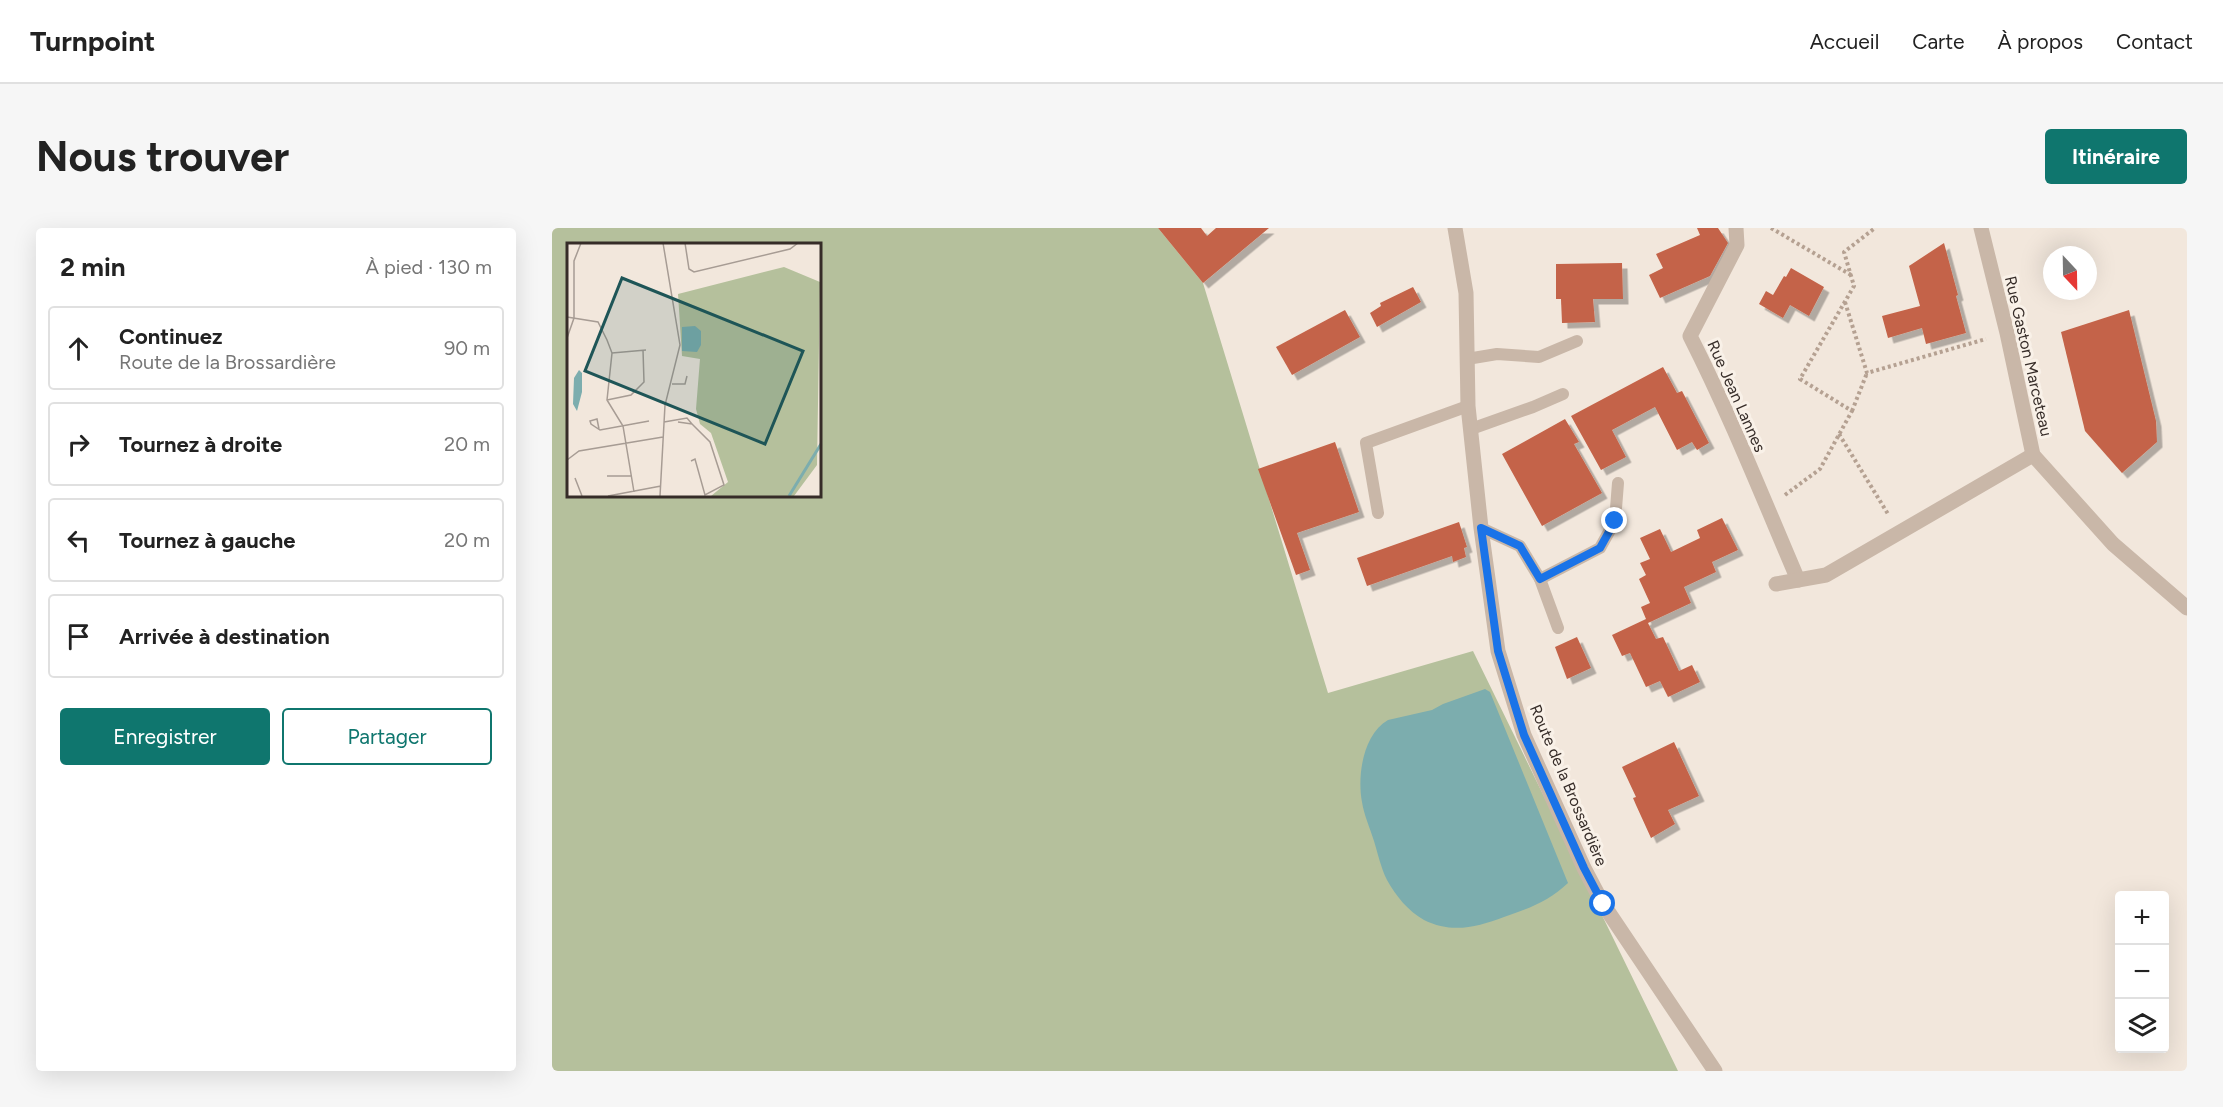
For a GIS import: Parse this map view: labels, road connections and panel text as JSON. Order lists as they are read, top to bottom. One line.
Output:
{"streets":{"street":["Rue Gaston Marceteau","Rue Jean Lannes","Route de la Brossardière"]},"north":"bottom","page":{"header":"Turnpoint","nav":["Accueil","Carte","À propos","Contact"],"buttons":["Itinéraire",["Enregistrer","Partager"]],"title":"Nous trouver","heading":["2 min","À pied · 130 m"],"list":[["Continuez","Route de la Brossardière","90 m"],["Tournez à droite","20 m"],["Tournez à gauche","20 m"],"Arrivée à destination"],"map_buttons":["+","−"]}}
